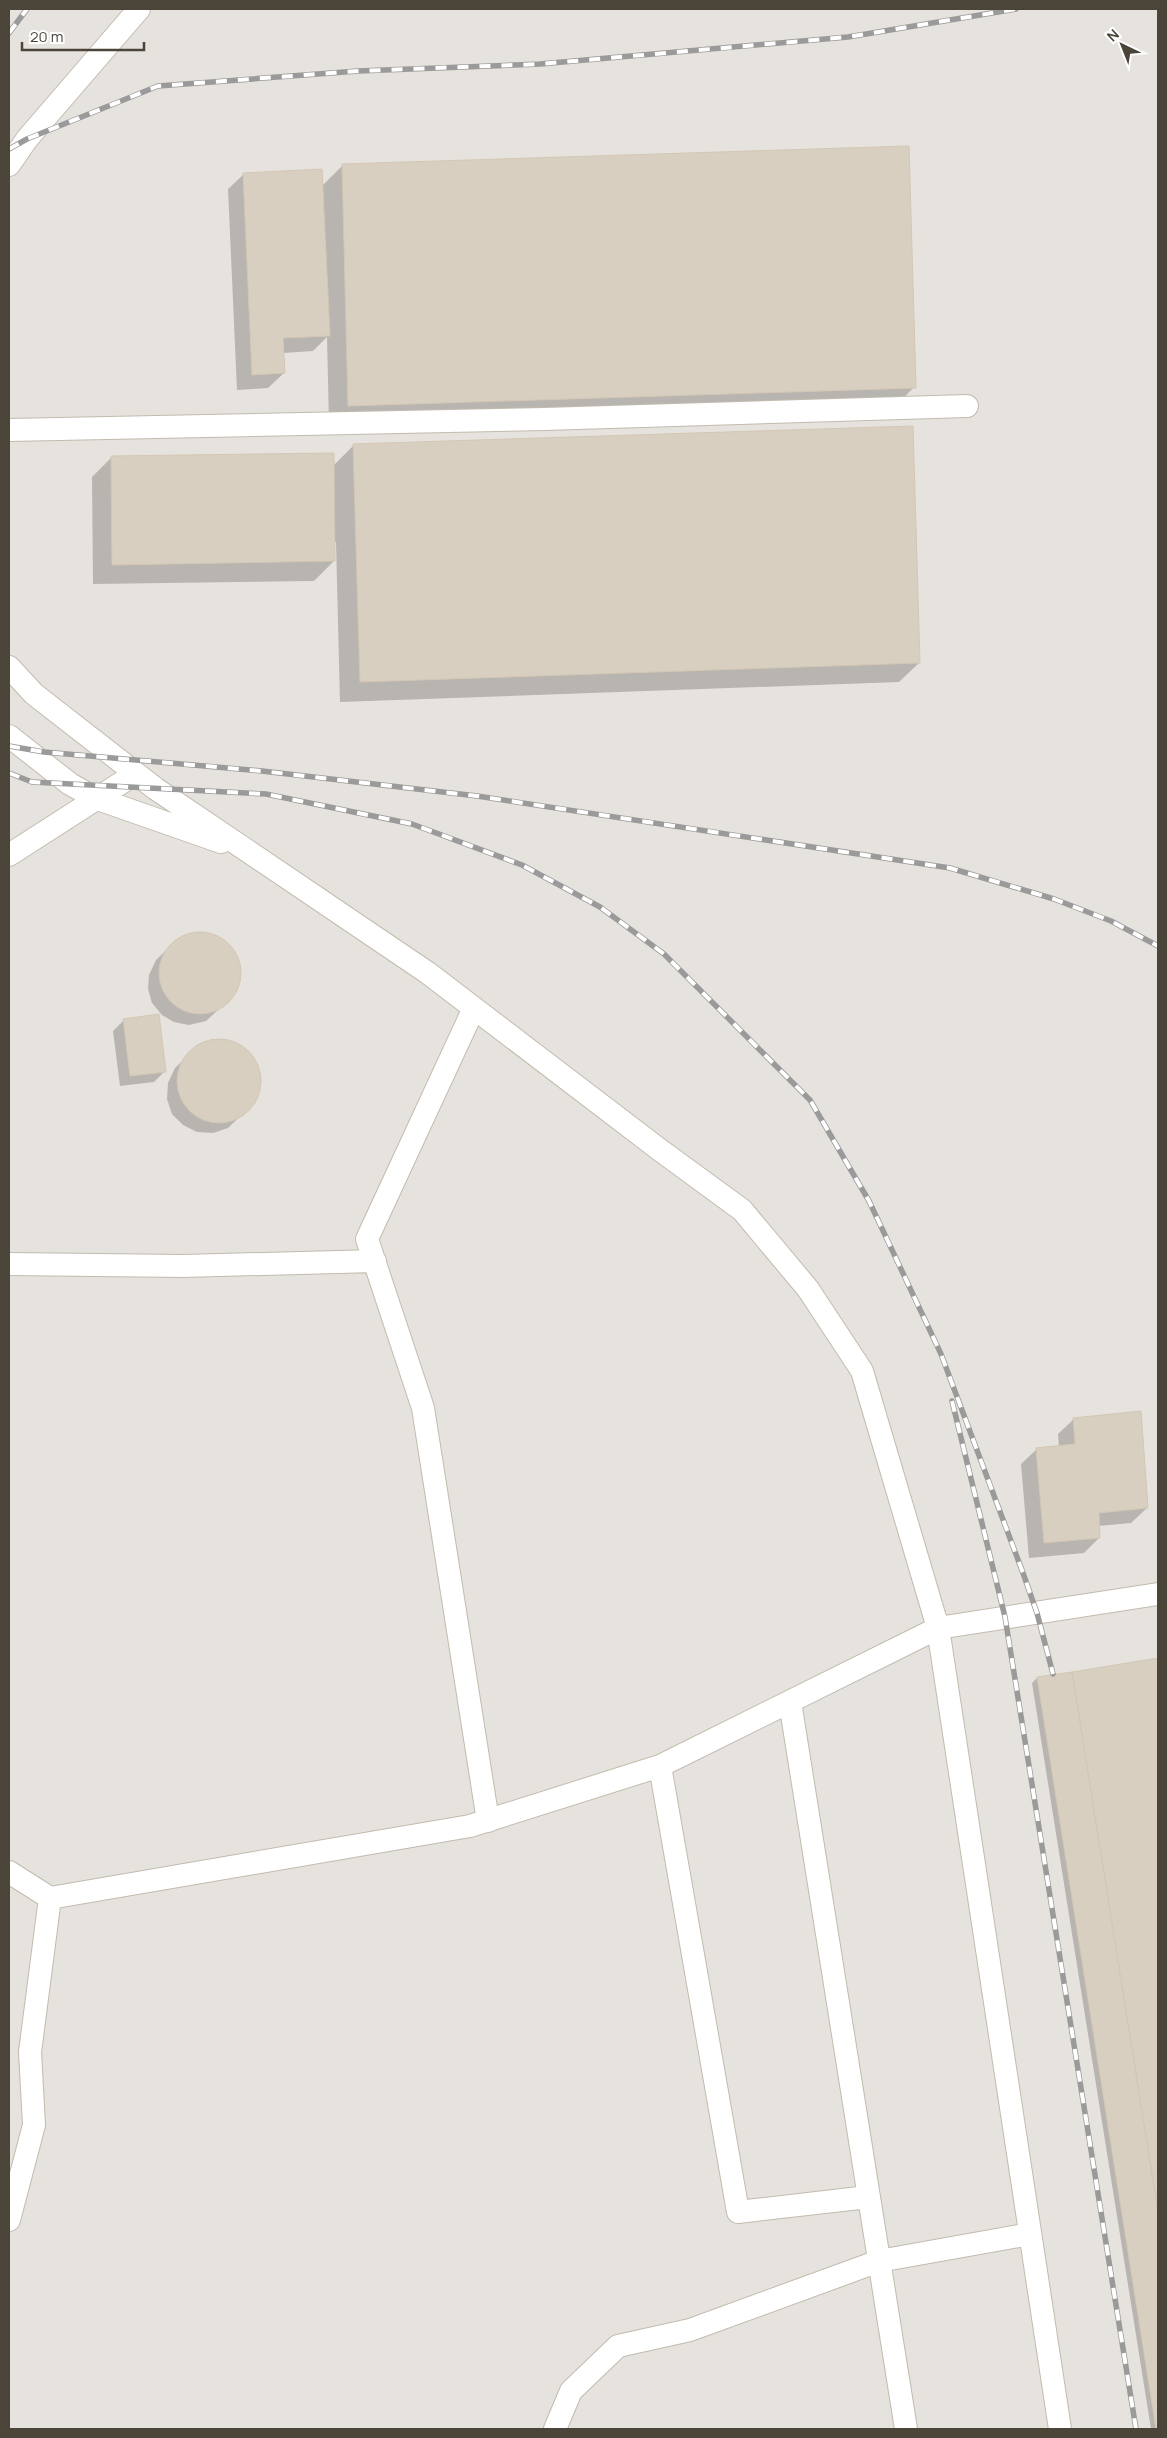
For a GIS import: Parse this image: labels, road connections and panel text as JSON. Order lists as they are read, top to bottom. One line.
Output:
{"scale_bar":"20 m","north":"top left"}
